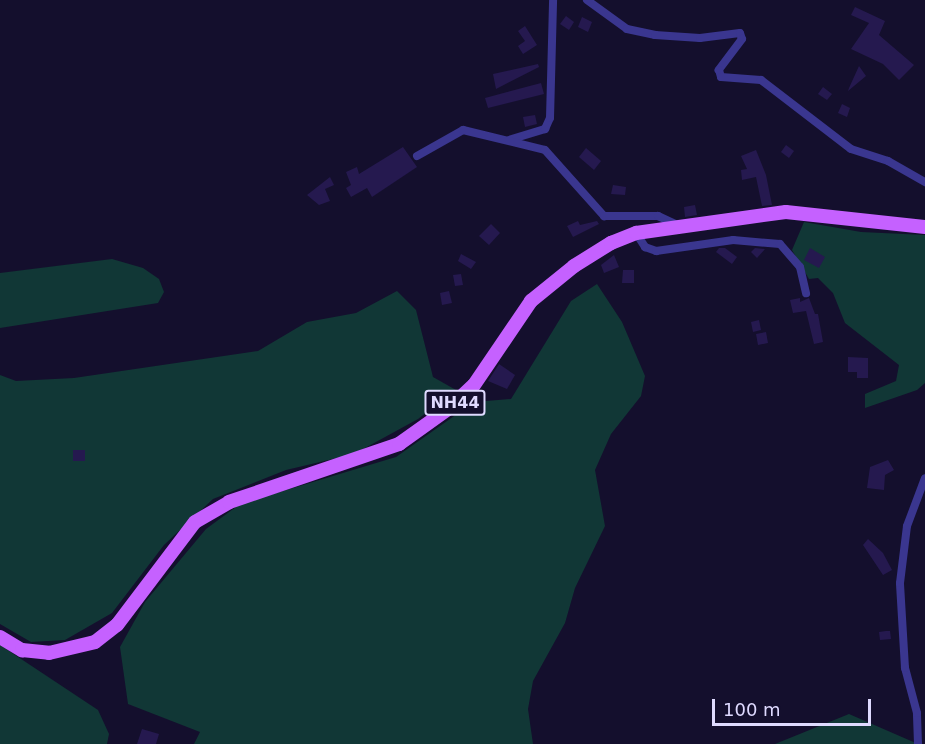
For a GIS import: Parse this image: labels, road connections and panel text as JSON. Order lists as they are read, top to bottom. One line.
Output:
{"streets":{"main road":["NH44"]},"scale_bar":"100 m"}
